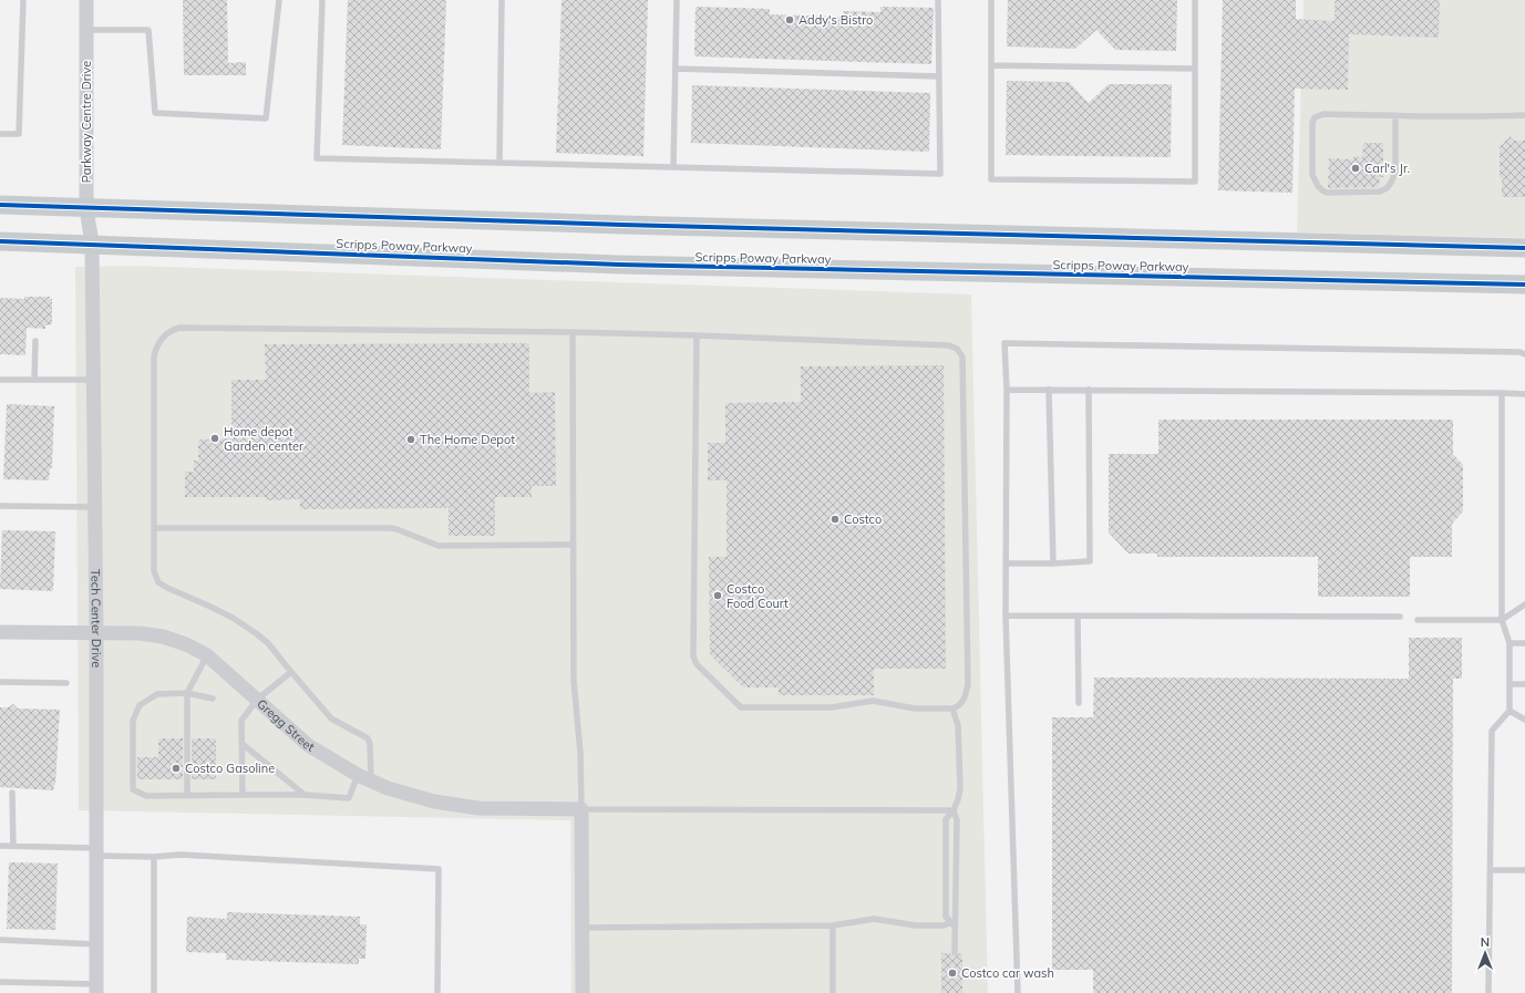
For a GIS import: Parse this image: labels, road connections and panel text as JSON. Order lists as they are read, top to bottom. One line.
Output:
{"streets":{"main road":["Scripps Poway Parkway"],"street":["Parkway Centre Drive","Tech Center Drive","Gregg Street"]},"crossings":[["Parkway Centre Drive","Scripps Poway Parkway"],["Parkway Centre Drive","Tech Center Drive"],["Scripps Poway Parkway","Tech Center Drive"],["Tech Center Drive","Gregg Street"]],"places":["Addy's Bistro","Carl's Jr.","Home depot Garden center","The Home Depot","Costco","Costco Food Court","Costco Gasoline","Costco car wash"],"north":"top"}
